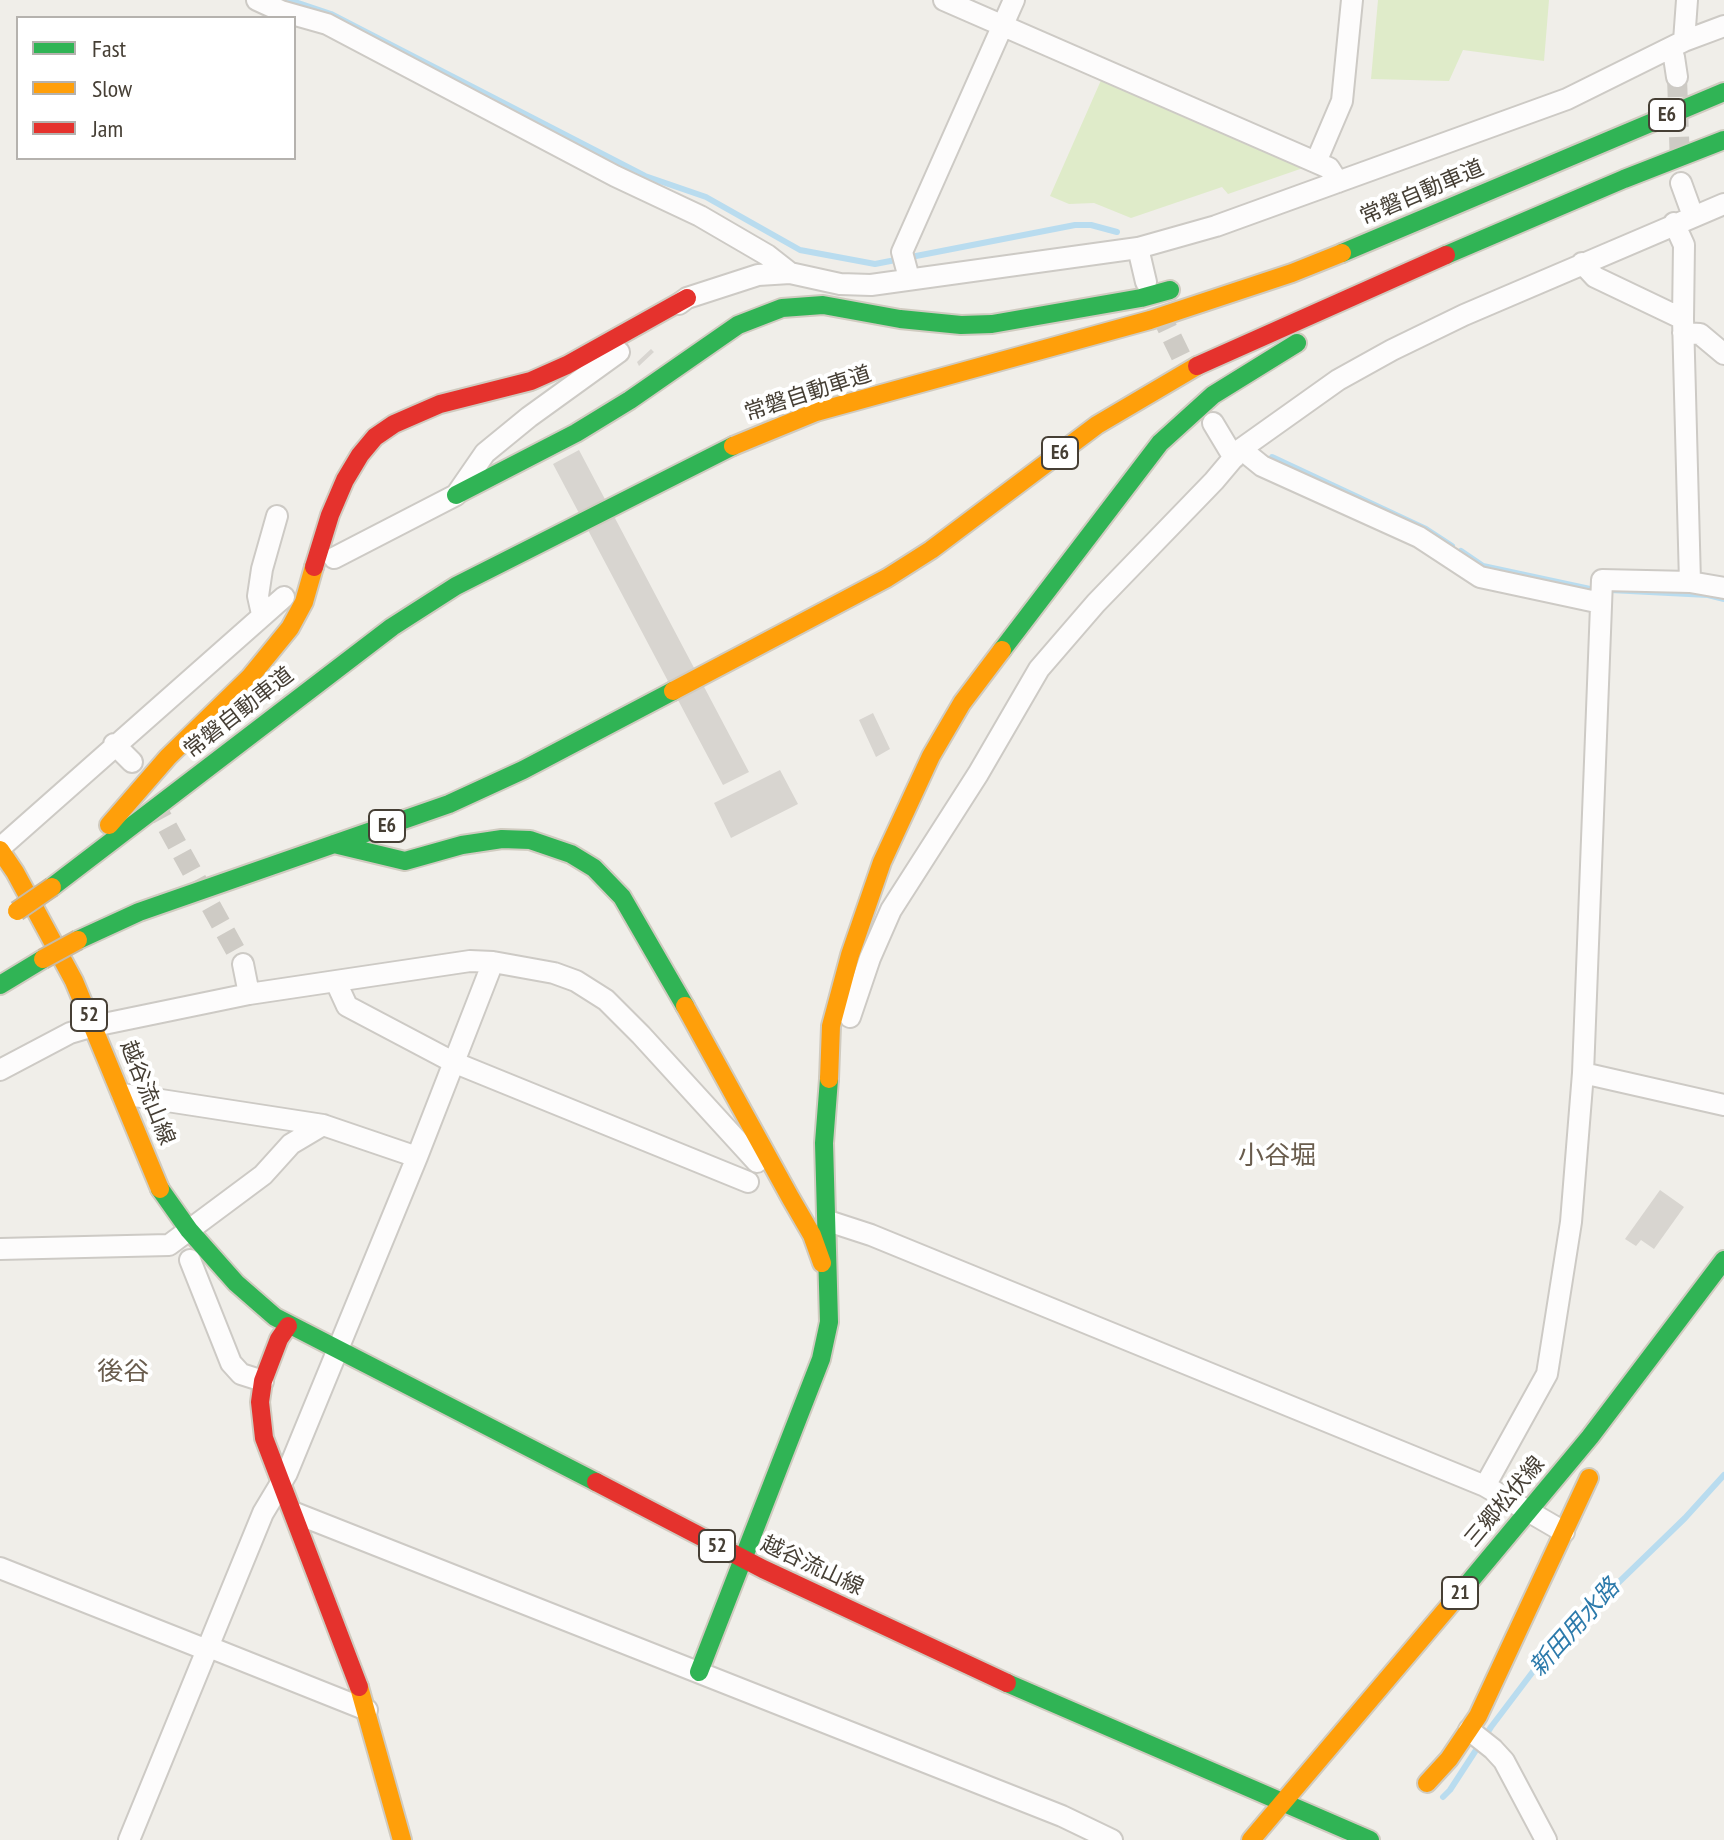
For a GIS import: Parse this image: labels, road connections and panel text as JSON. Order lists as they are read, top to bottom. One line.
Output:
{"streets":{"main road":["E6","常磐自動車道","52","越谷流山線","三郷松伏線","21"]},"crossings":[["52","越谷流山線"],["52","三郷松伏線"],["越谷流山線","三郷松伏線"]],"districts":["小谷堀","後谷"],"water":["新田用水路"],"legend":["Fast","Slow","Jam"]}
